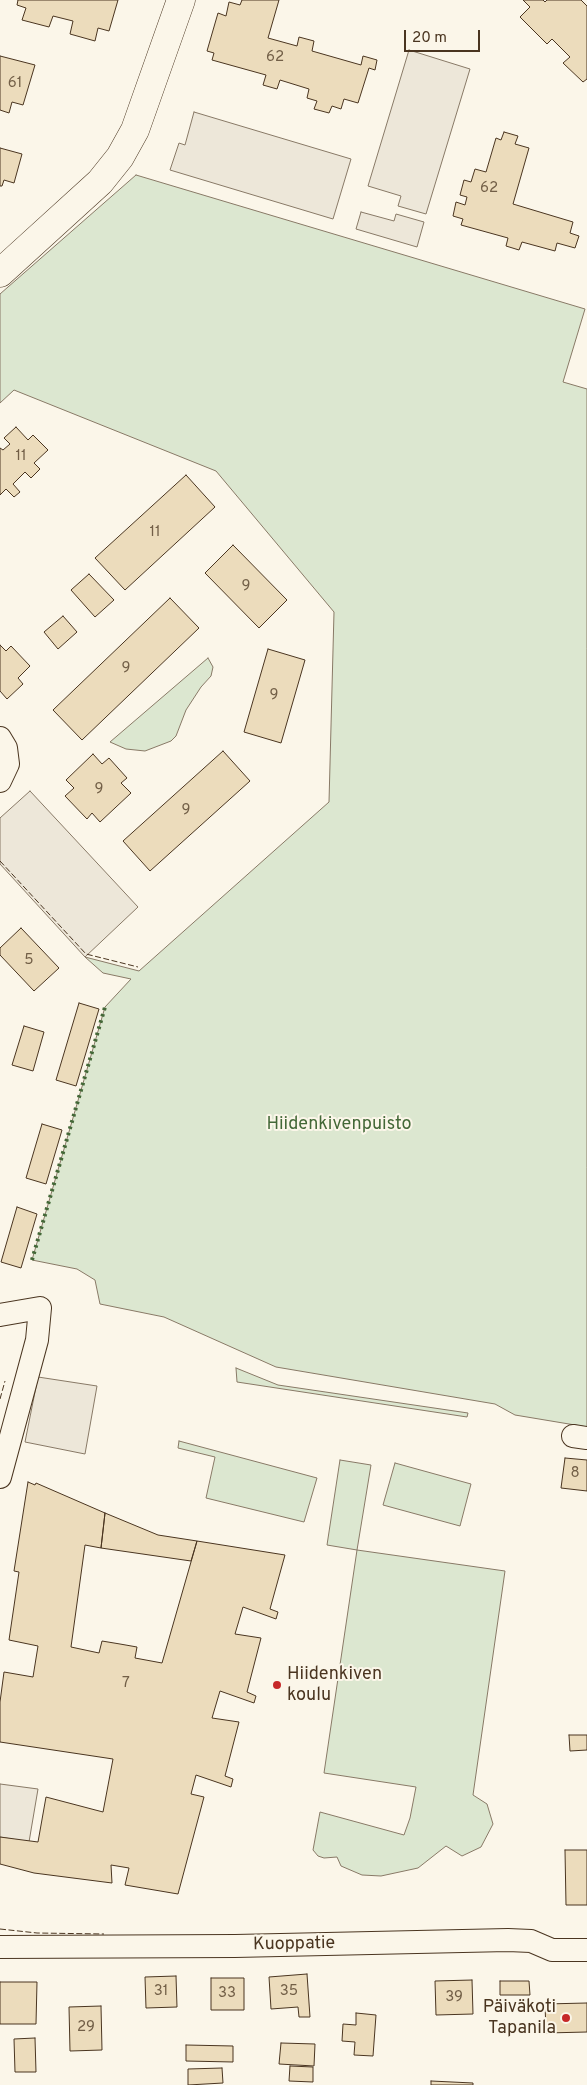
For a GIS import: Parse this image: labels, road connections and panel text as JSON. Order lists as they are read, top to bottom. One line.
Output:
{"streets":{"street":["Kuoppatie"]},"parks":["Hiidenkivenpuisto"],"places":["Hiidenkiven koulu","Päiväkoti Tapanila"],"house_numbers":["62","61","62","11","11","9","9","9","9","9","5","8","7","31","35","33","39","29"],"scale_bar":"20 m"}
